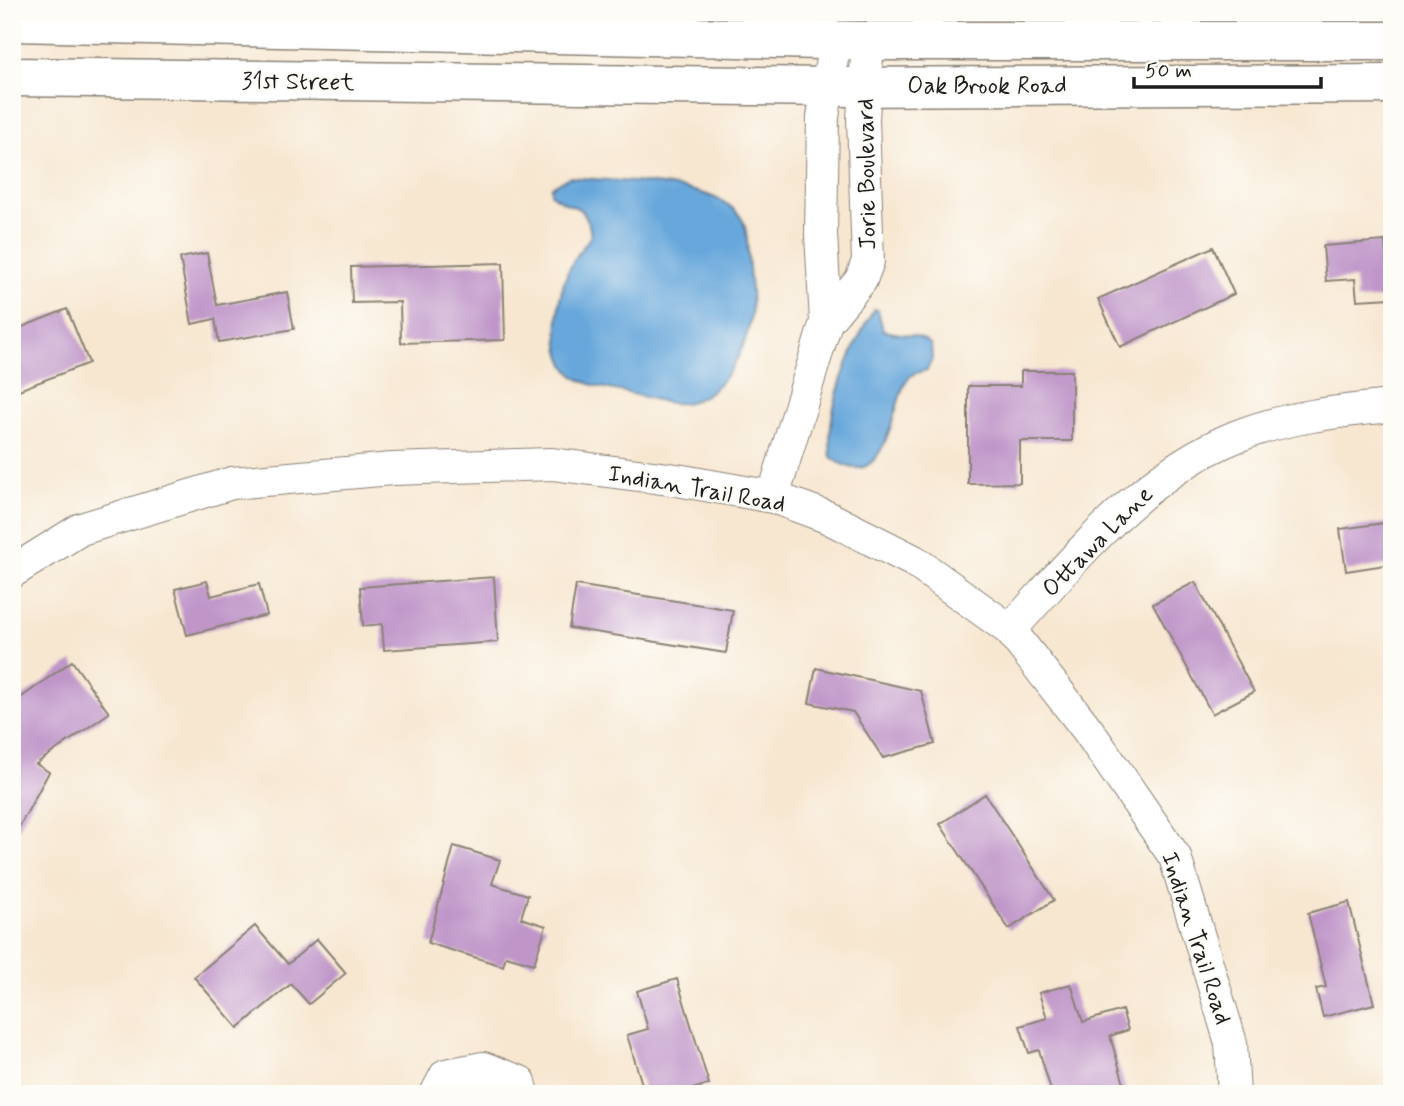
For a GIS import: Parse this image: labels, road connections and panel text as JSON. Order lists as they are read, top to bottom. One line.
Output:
{"streets":{"main road":["31st Street","Oak Brook Road"],"street":["Jorie Boulevard","Indian Trail Road","Ottawa Lane"]},"crossings":[["31st Street","Oak Brook Road"],["Oak Brook Road","Jorie Boulevard"],["Jorie Boulevard","Indian Trail Road"],["Indian Trail Road","Ottawa Lane"]],"scale_bar":"50 m"}
